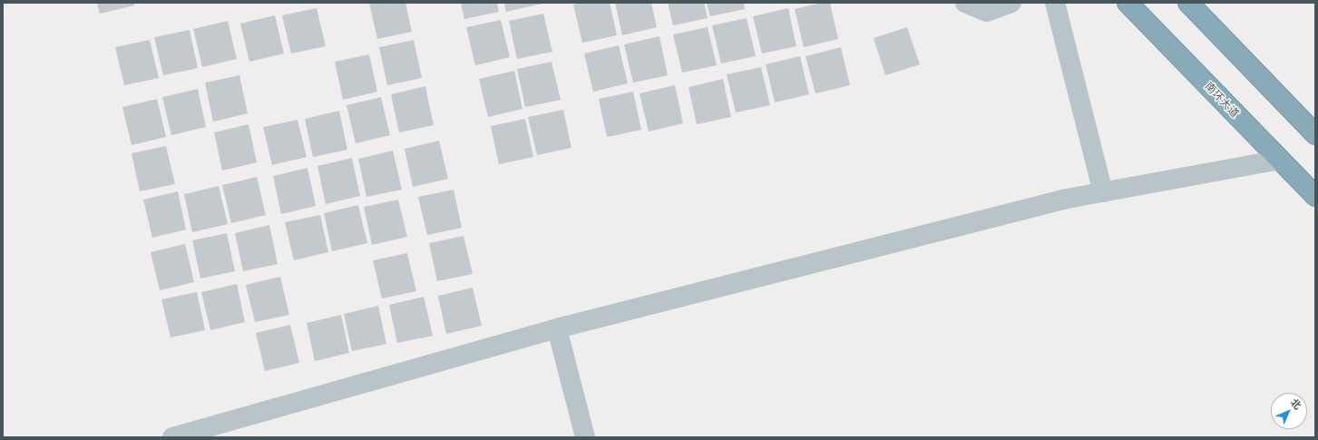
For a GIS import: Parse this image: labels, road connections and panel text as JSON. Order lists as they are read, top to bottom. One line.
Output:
{"streets":{"highway":["南环大道"]},"north":"top right"}
